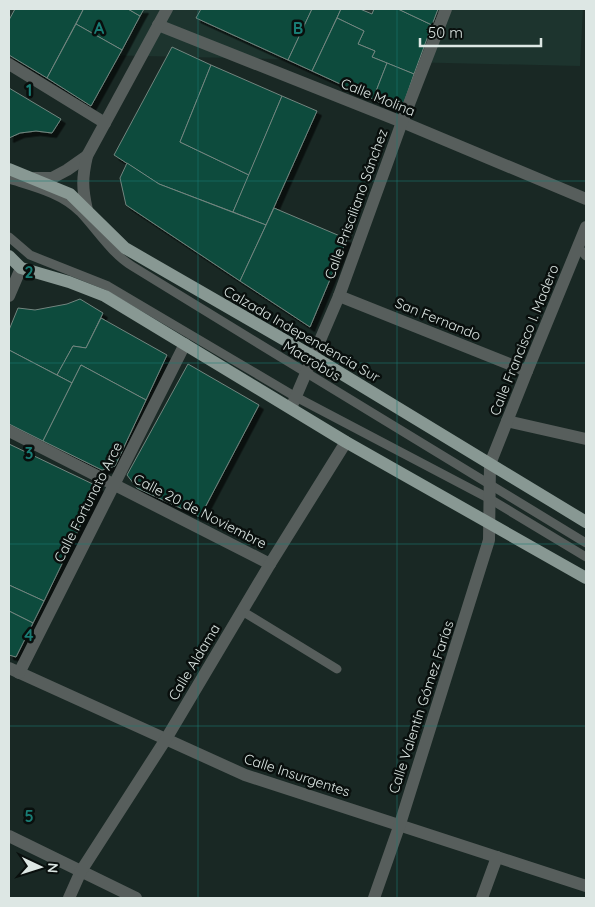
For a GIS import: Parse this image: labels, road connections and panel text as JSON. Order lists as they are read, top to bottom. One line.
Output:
{"streets":{"main road":["Calzada Independencia Sur"],"street":["Calle Molina","Calle Prisciliano Sánchez","San Fernando","Calle Francisco I. Madero","Calle Fortunato Arce","Calle 20 de Noviembre","Calle Aldama","Calle Valentín Gómez Farías","Calle Insurgentes"],"lane":["Macrobús"]},"crossings":[["Calle Molina","Calle Prisciliano Sánchez"],["Calle Prisciliano Sánchez","San Fernando"],["Calle Prisciliano Sánchez","Calzada Independencia Sur"],["Calle Prisciliano Sánchez","Macrobús"],["San Fernando","Calle Francisco I. Madero"],["Calzada Independencia Sur","Calle Francisco I. Madero"],["Calzada Independencia Sur","Calle Valentín Gómez Farías"],["Calle Francisco I. Madero","Calle Valentín Gómez Farías"],["Macrobús","Calle Valentín Gómez Farías"],["Calle Fortunato Arce","Calle 20 de Noviembre"],["Calle Fortunato Arce","Calle Insurgentes"],["Calle 20 de Noviembre","Calle Aldama"],["Calle Aldama","Calle Insurgentes"],["Calle Valentín Gómez Farías","Calle Insurgentes"]],"scale_bar":"50 m","north":"right","grid":{"columns":["A","B"],"rows":["1","2","3","4","5"]}}
